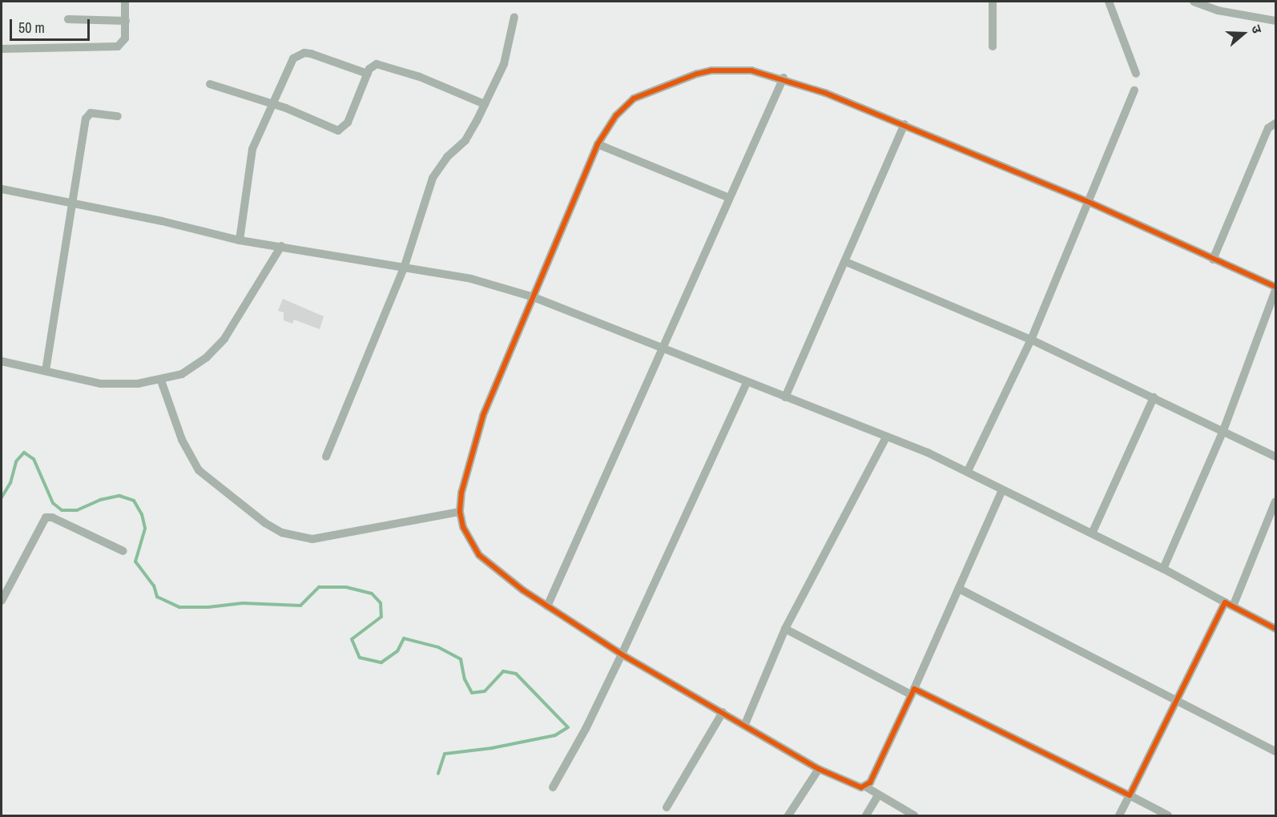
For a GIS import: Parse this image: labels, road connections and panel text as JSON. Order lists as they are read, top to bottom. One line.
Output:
{"scale_bar":"50 m","north":"right"}
